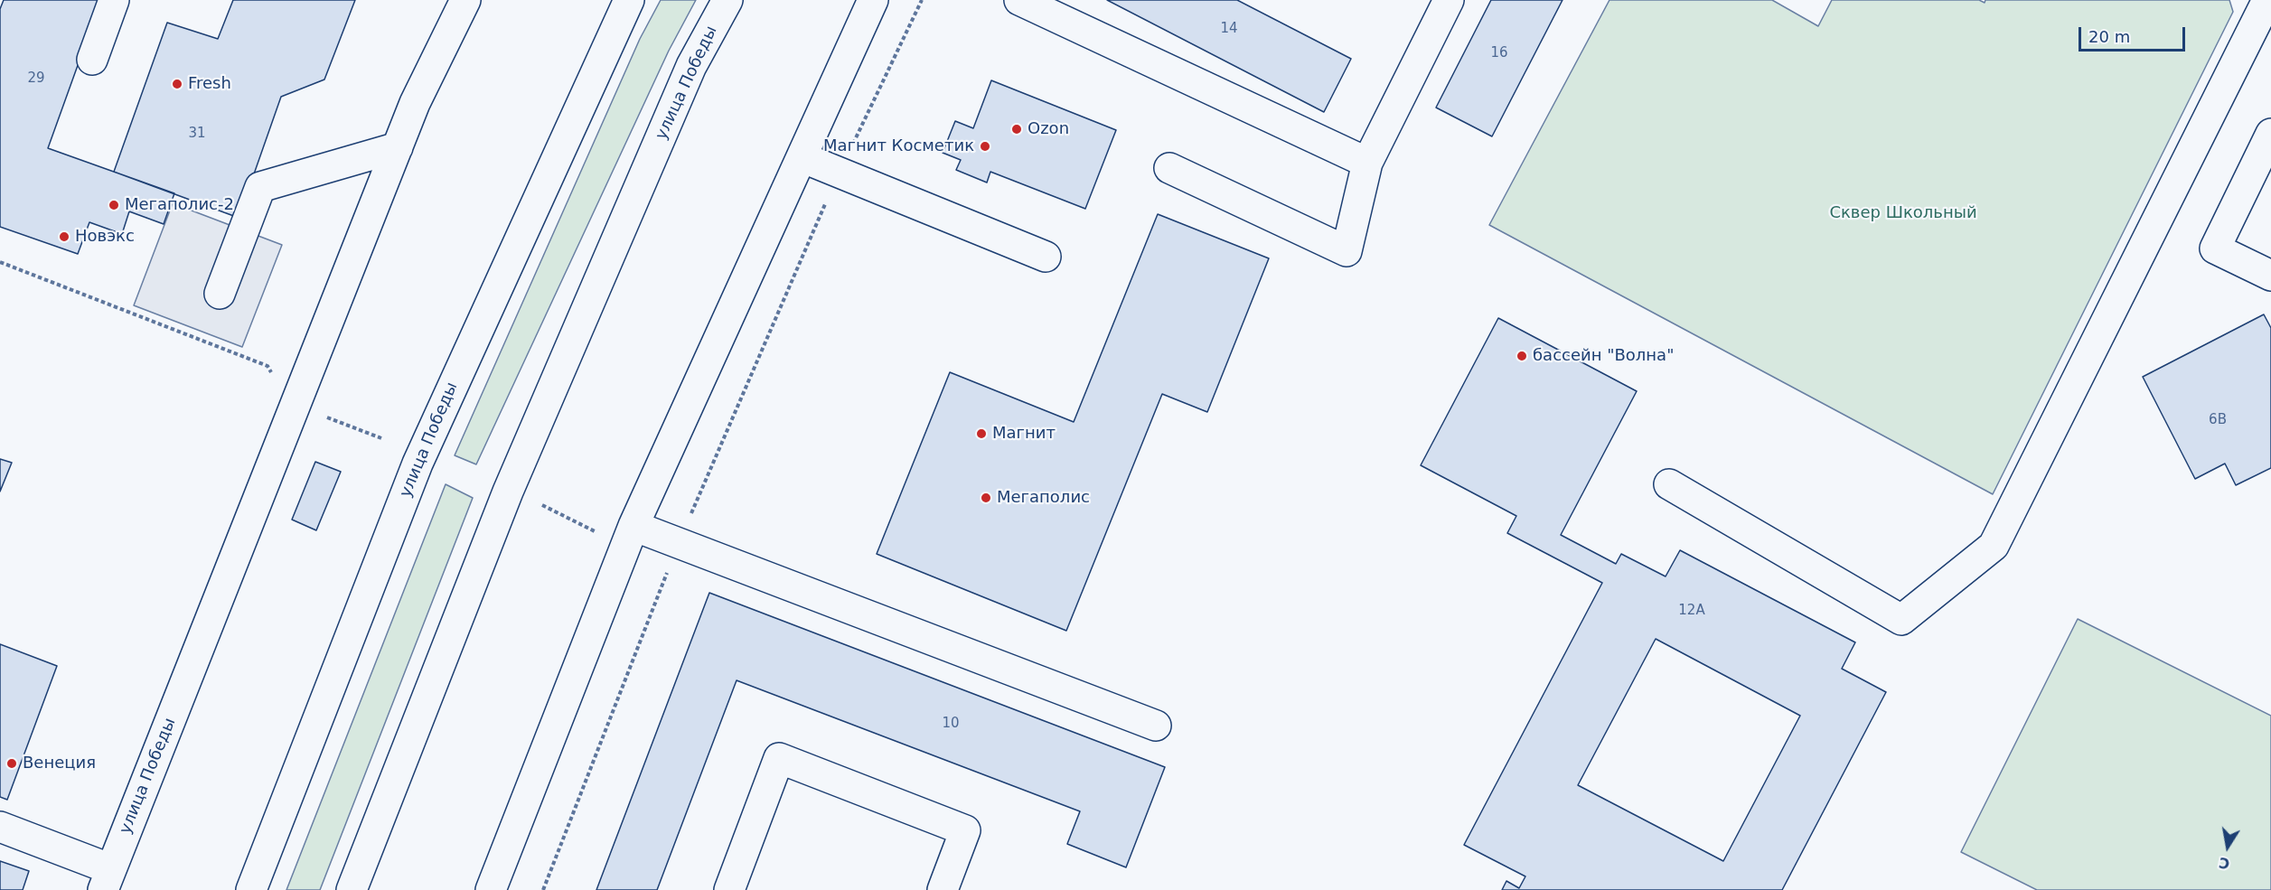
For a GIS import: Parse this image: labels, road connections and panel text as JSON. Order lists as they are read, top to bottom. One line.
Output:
{"streets":{"street":["улица Победы"]},"parks":["Сквер Школьный"],"places":["Fresh","Ozon","Магнит Косметик","Мегаполис-2","Новэкс","бассейн \"Волна\"","Магнит","Мегаполис","Венеция"],"house_numbers":["14","16","29","31","6В","12А","10"],"scale_bar":"20 m","north":"bottom"}
